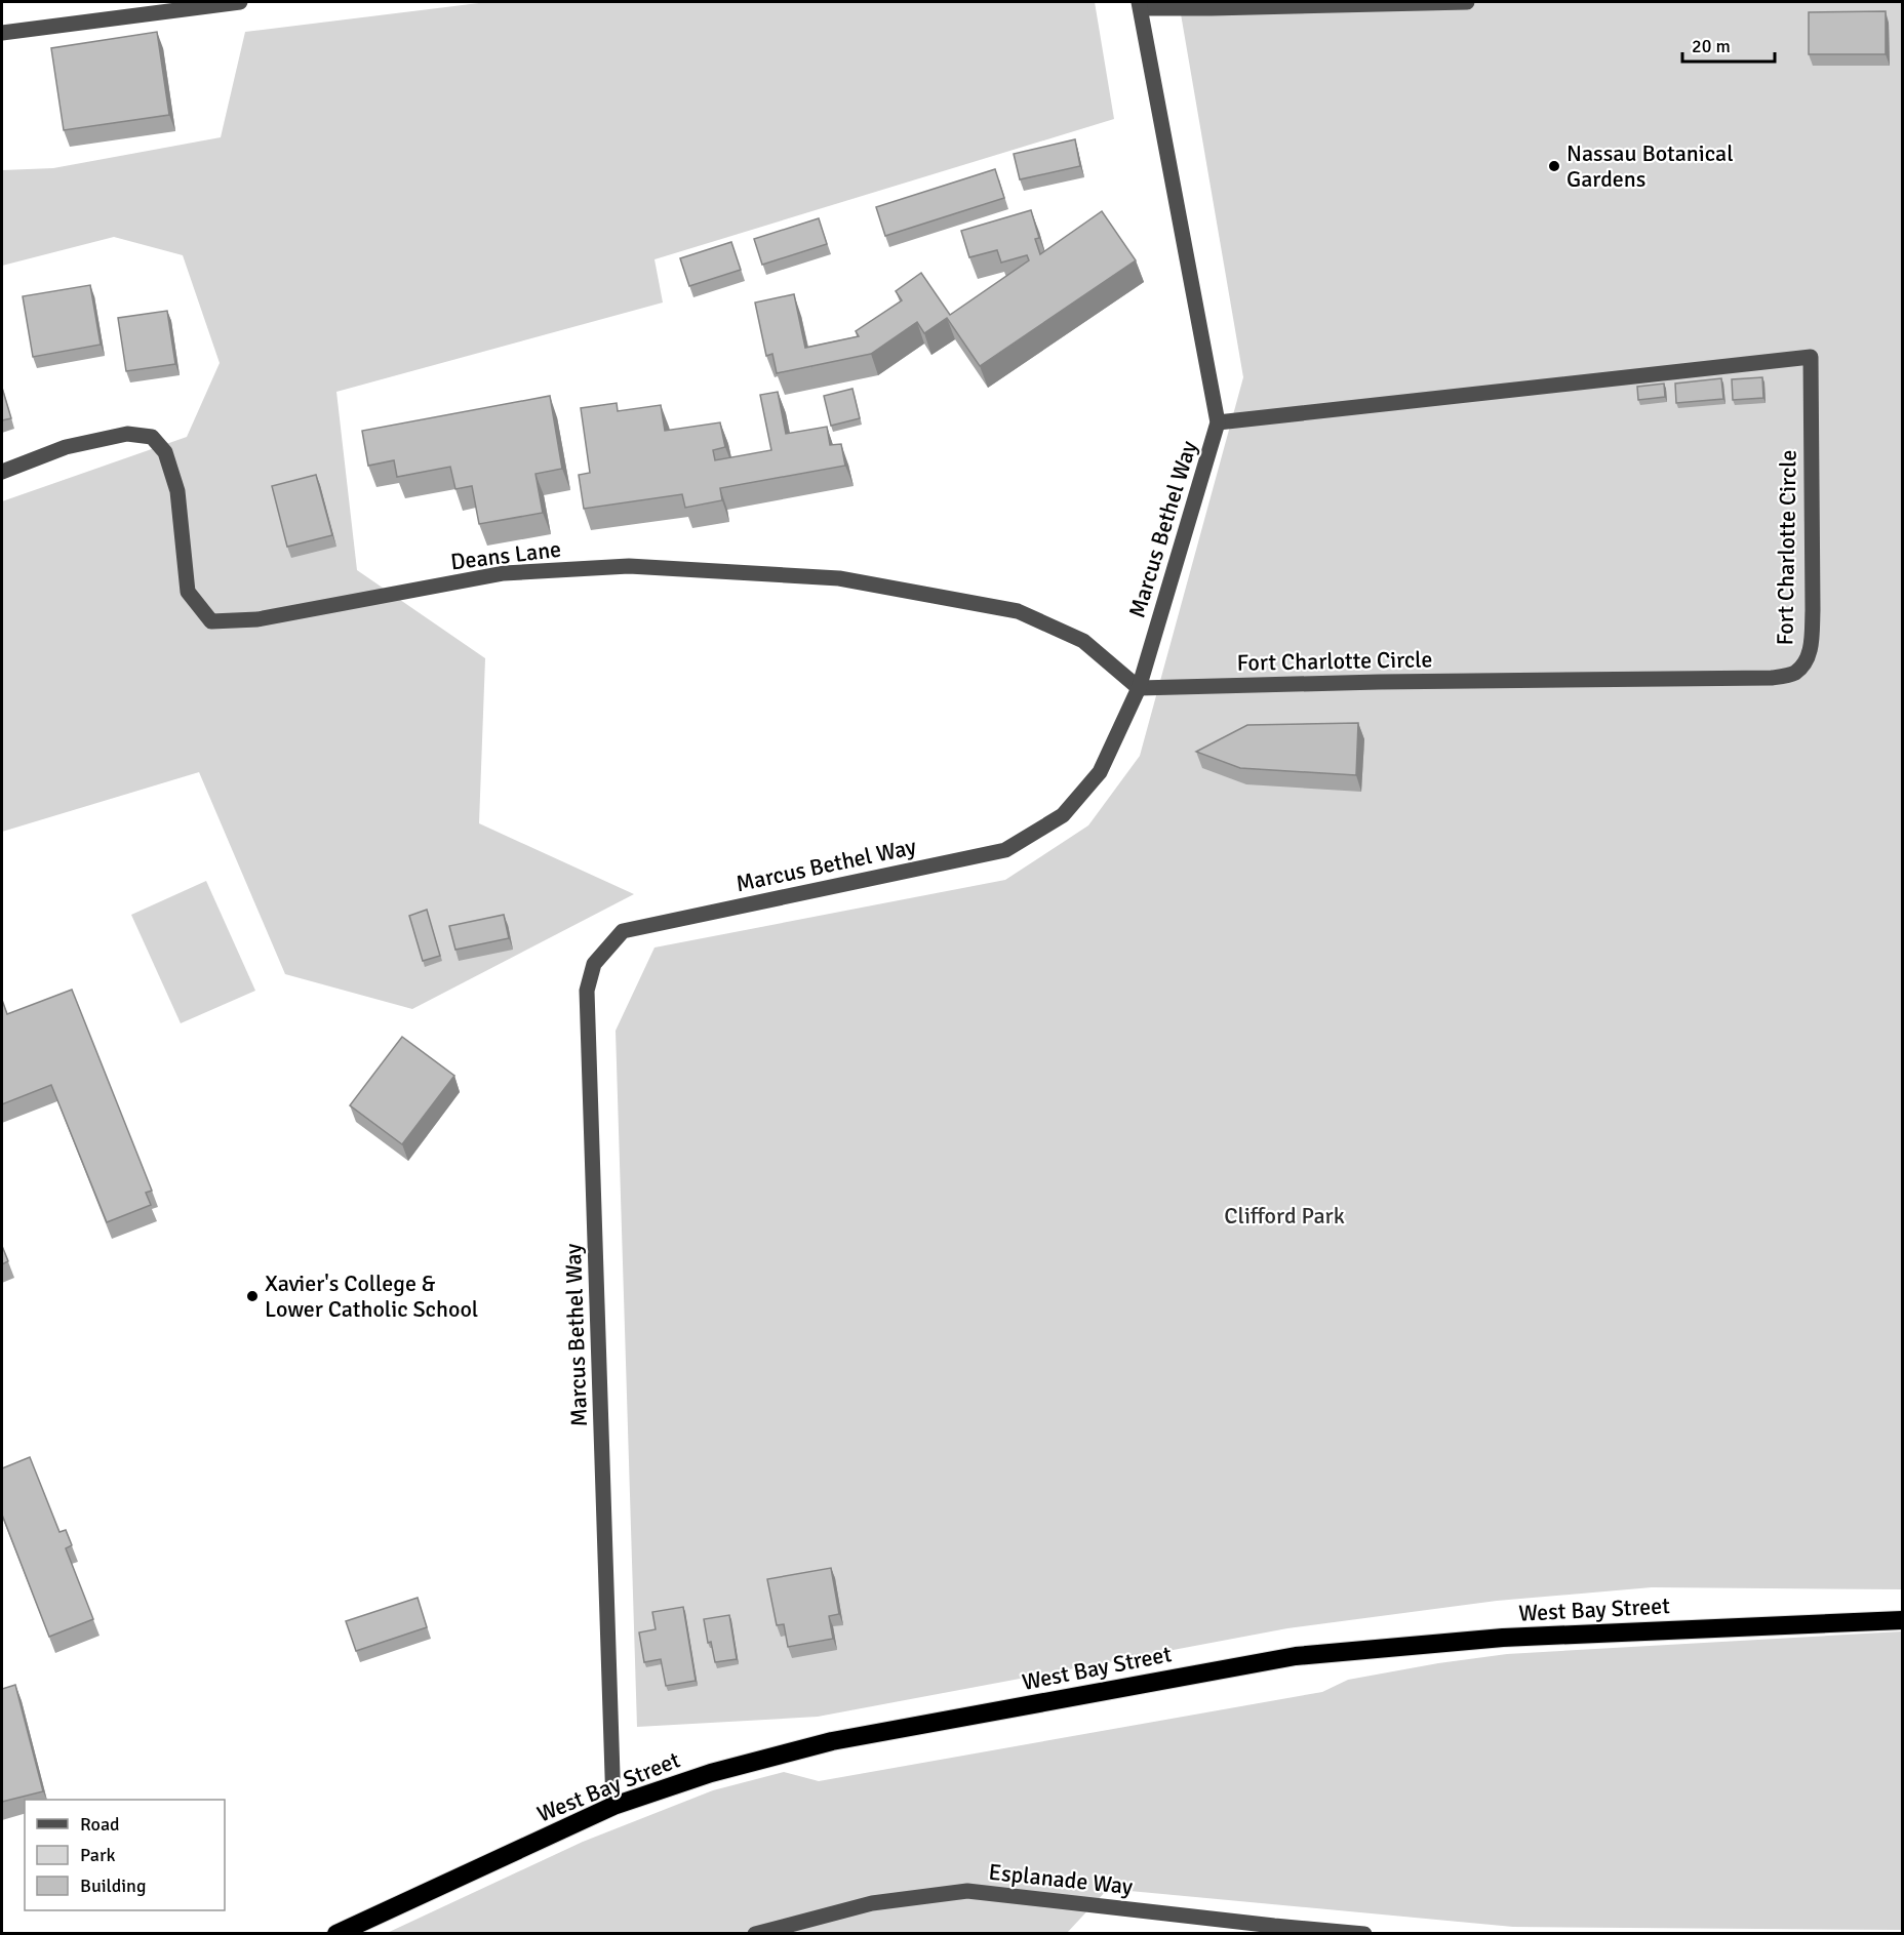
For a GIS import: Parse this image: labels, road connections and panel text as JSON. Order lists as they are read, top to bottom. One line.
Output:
{"streets":{"highway":["West Bay Street"],"street":["Marcus Bethel Way","Fort Charlotte Circle","Deans Lane","Esplanade Way"]},"crossings":[["Marcus Bethel Way","Fort Charlotte Circle"],["Marcus Bethel Way","Deans Lane"],["Marcus Bethel Way","West Bay Street"],["Fort Charlotte Circle","Deans Lane"]],"parks":["Clifford Park"],"places":["Nassau Botanical Gardens","Xavier's College & Lower Catholic School"],"legend":["Road","Park","Building"],"scale_bar":"20 m"}
